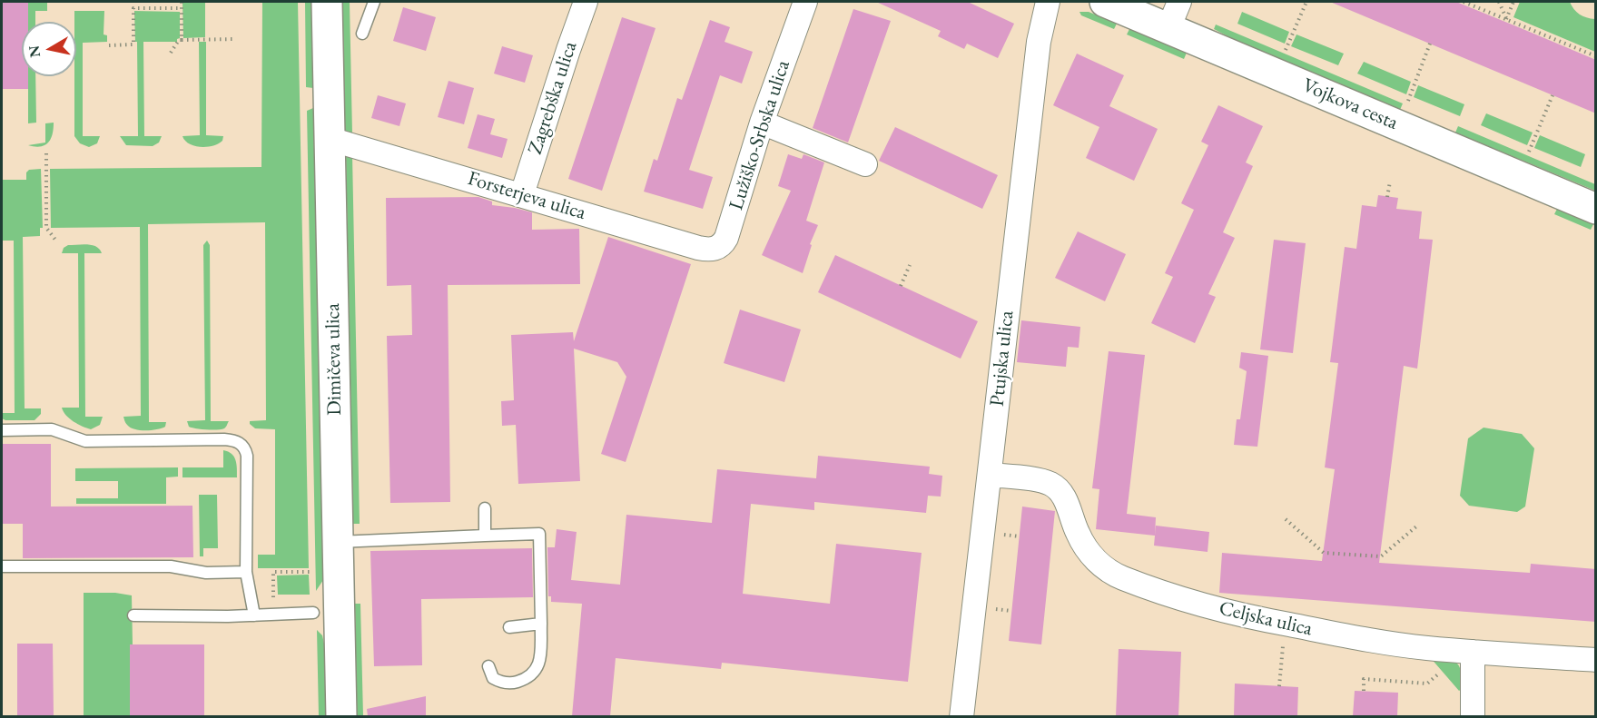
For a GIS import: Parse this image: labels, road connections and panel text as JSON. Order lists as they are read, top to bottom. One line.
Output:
{"streets":{"street":["Zagrebška ulica","Vojkova cesta","Lužiško-Srbska ulica","Forsterjeva ulica","Ptujska ulica","Dimičeva ulica","Celjska ulica"]},"crossings":[["Zagrebška ulica","Forsterjeva ulica"],["Lužiško-Srbska ulica","Forsterjeva ulica"],["Forsterjeva ulica","Dimičeva ulica"],["Ptujska ulica","Celjska ulica"]],"north":"left"}
